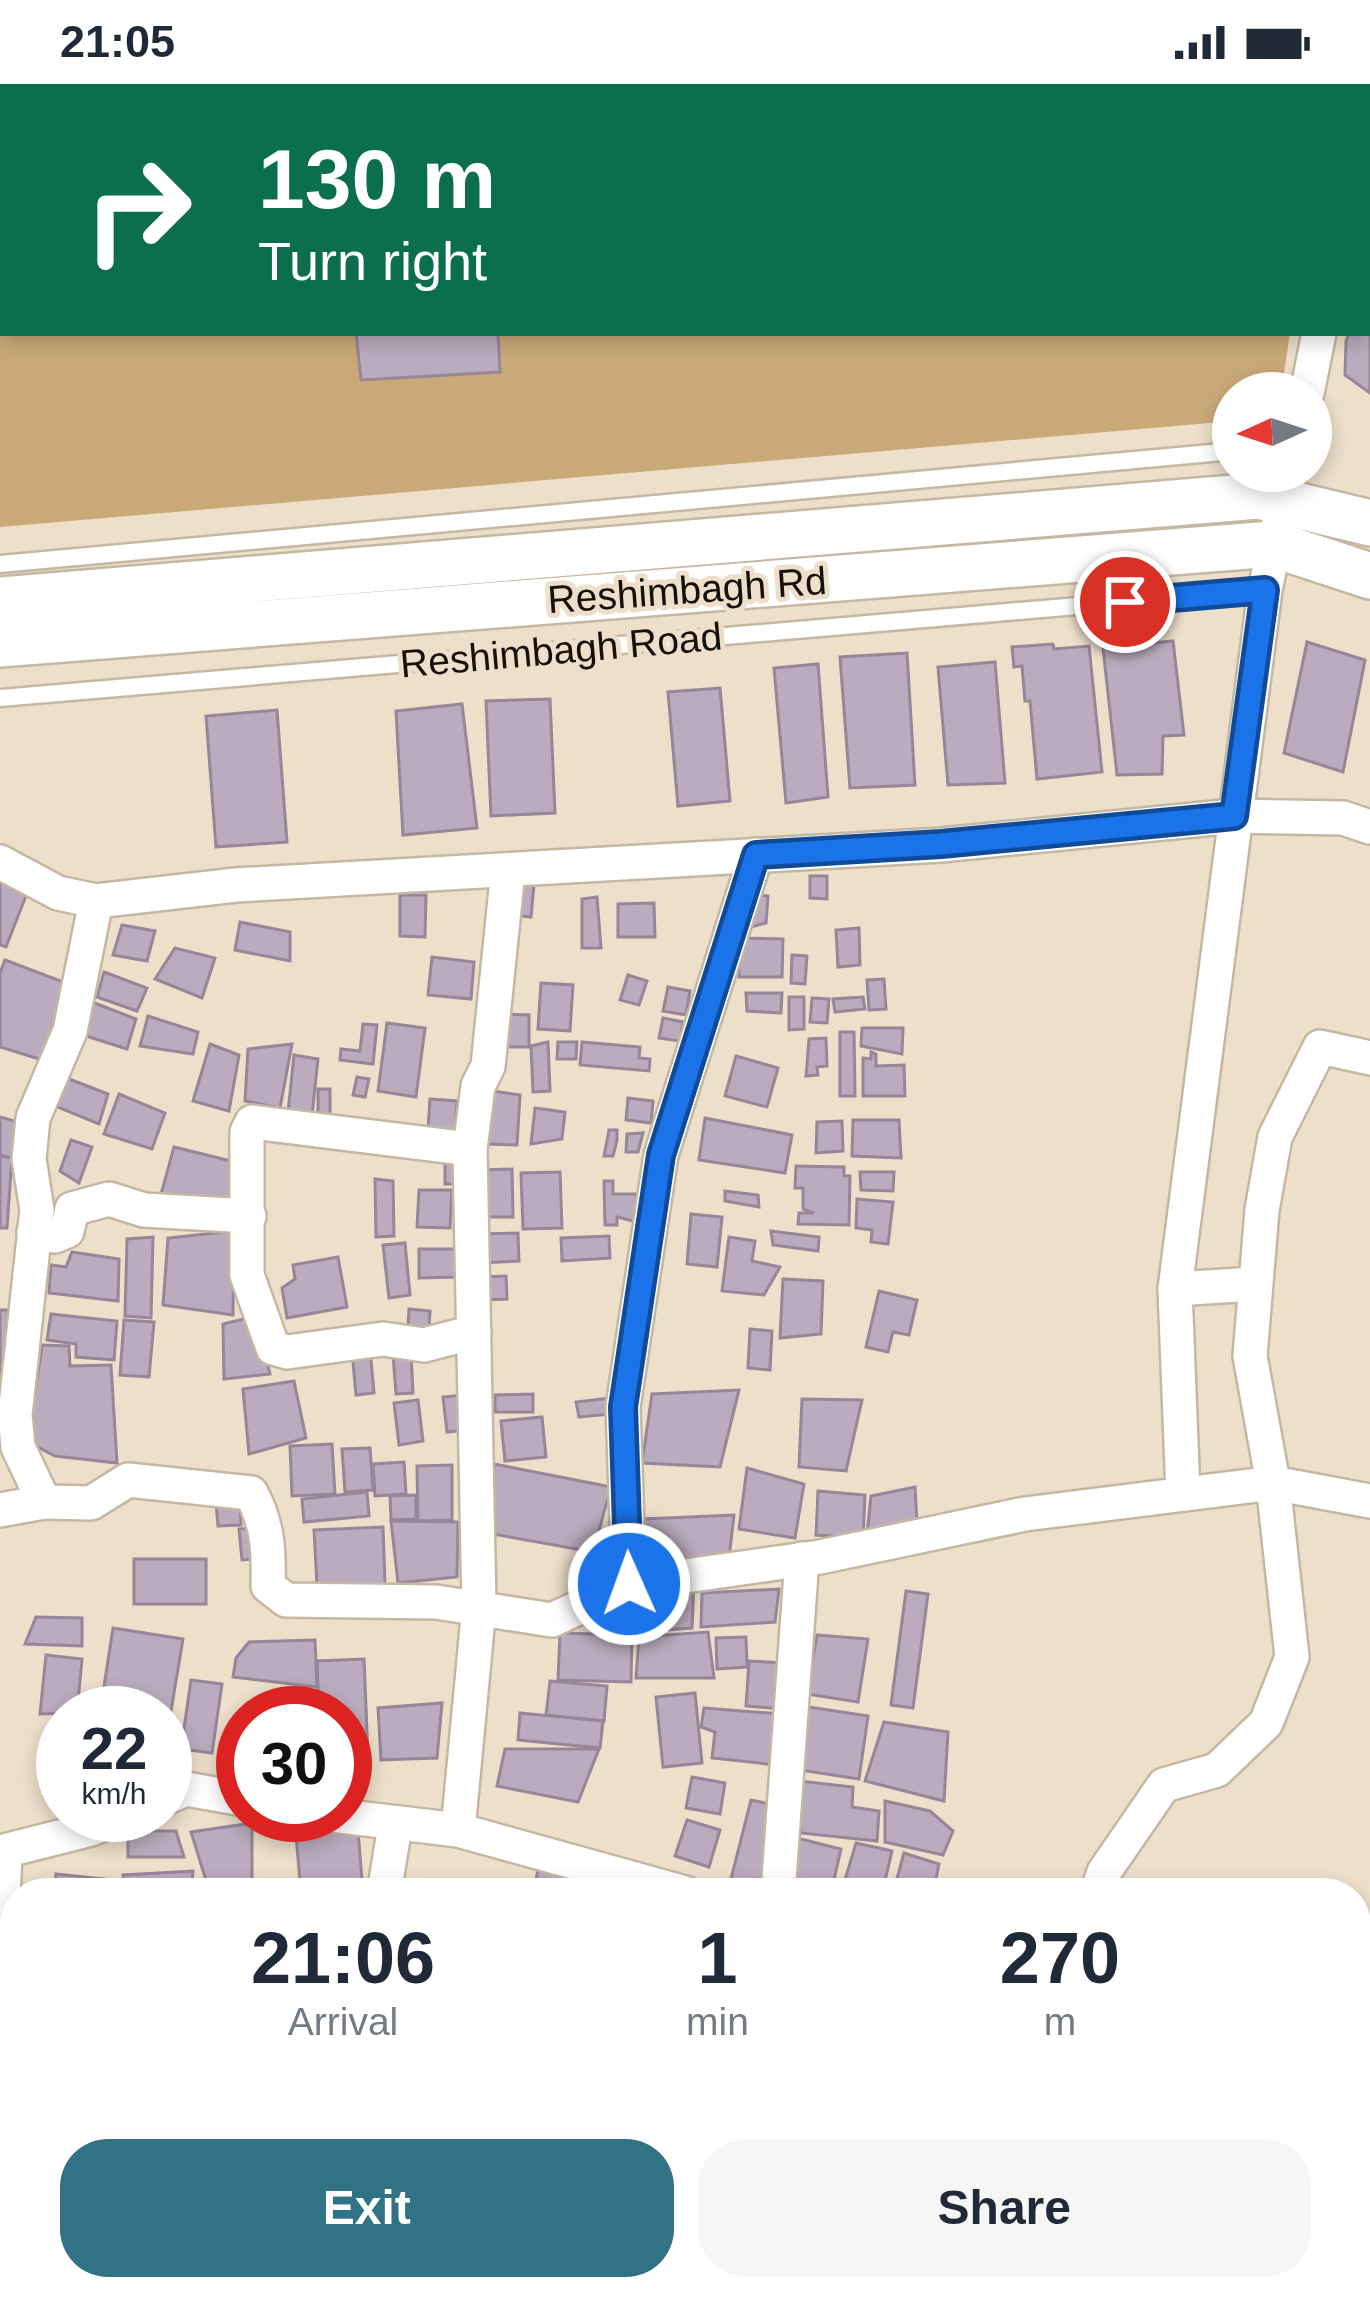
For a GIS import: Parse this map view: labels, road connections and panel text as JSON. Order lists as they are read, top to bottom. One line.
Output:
{"streets":{"main road":["Reshimbagh Rd"],"lane":["Reshimbagh Road"]},"north":"left","page":{"status":"21:05","turn":["130 m","Turn right"],"speed":"22 km/h","limit":"30","eta":["21:06","Arrival","1","min","270","m"],"buttons":["Exit","Share"]}}
